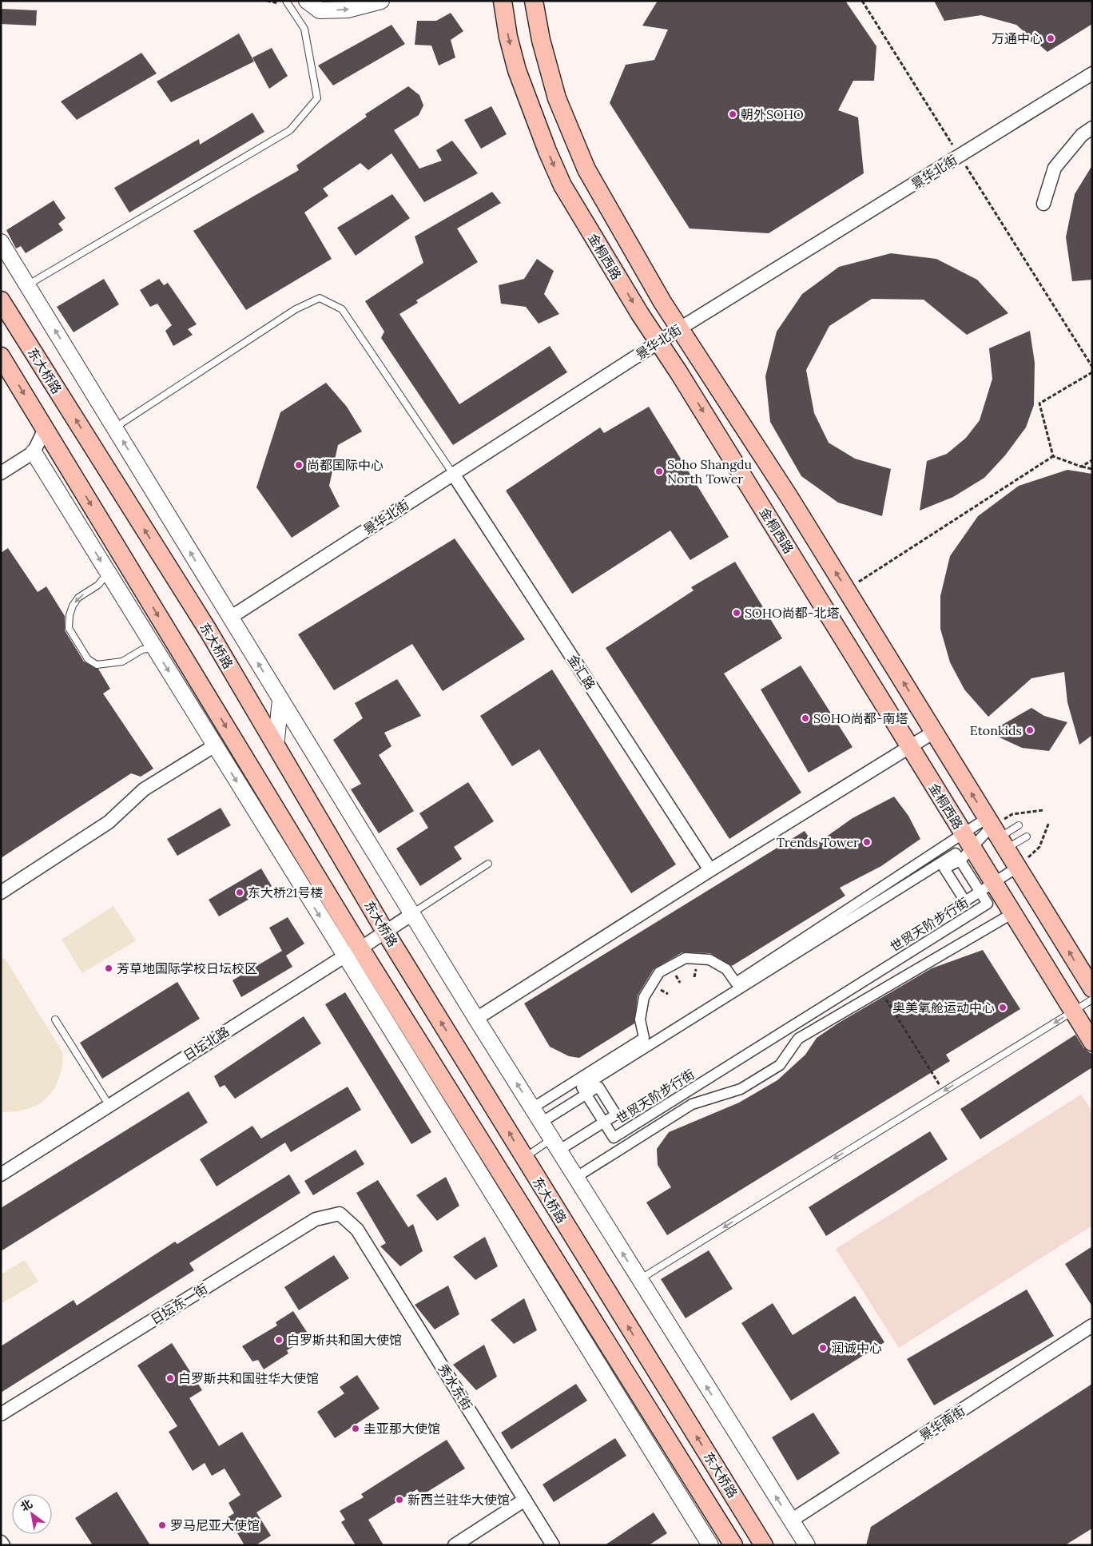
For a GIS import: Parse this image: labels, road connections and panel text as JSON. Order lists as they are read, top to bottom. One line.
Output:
{"streets":{"main road":["金桐西路","东大桥路"],"street":["景华北街","金汇路","世贸天阶步行街","日坛北路","日坛东一街","秀水东街","景华南街"]},"crossings":[["景华北街","金桐西路"],["景华北街","金汇路"],["金桐西路","世贸天阶步行街"],["东大桥路","日坛北路"],["日坛东一街","秀水东街"]],"places":["万通中心","朝外SOHO","尚都国际中心","Soho Shangdu North Tower","SOHO尚都-北塔","SOHO尚都-南塔","Etonkids","Trends Tower","东大桥21号楼","芳草地国际学校日坛校区","奥美氧舱运动中心","白罗斯共和国大使馆","润诚中心","白罗斯共和国驻华大使馆","圭亚那大使馆","新西兰驻华大使馆","罗马尼亚大使馆"],"north":"top left"}
